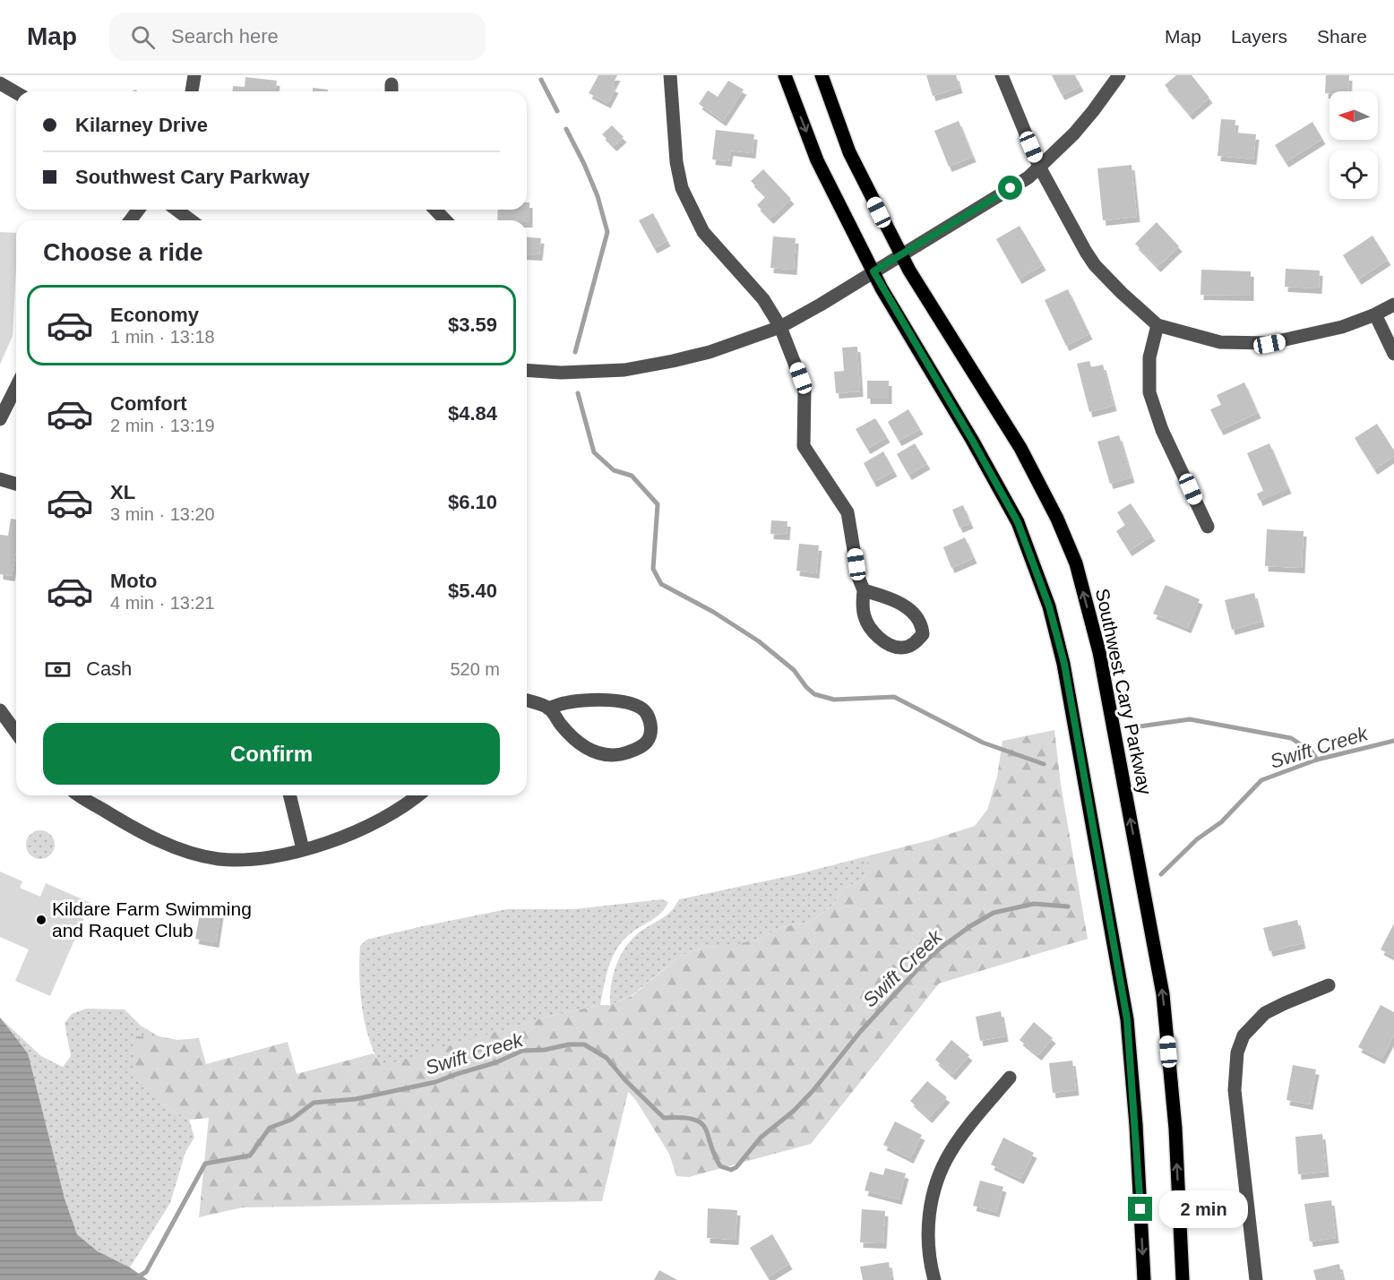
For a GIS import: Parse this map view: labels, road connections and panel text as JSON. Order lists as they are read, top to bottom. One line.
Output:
{"streets":{"main road":["Southwest Cary Parkway"]},"water":["Swift Creek"],"places":["Kildare Farm Swimming and Raquet Club"],"north":"left","page":{"header":"Map","search":"Search here","nav":["Map","Layers","Share"],"banner":["Kilarney Drive","Southwest Cary Parkway"],"heading":"Choose a ride","list":[{"name":"Economy","note":"1 min · 13:18","value":"$3.59"},{"name":"Comfort","note":"2 min · 13:19","value":"$4.84"},{"name":"XL","note":"3 min · 13:20","value":"$6.10"},{"name":"Moto","note":"4 min · 13:21","value":"$5.40"}],"pay":["Cash","520 m"],"buttons":"Confirm","bubble":"2 min"}}
